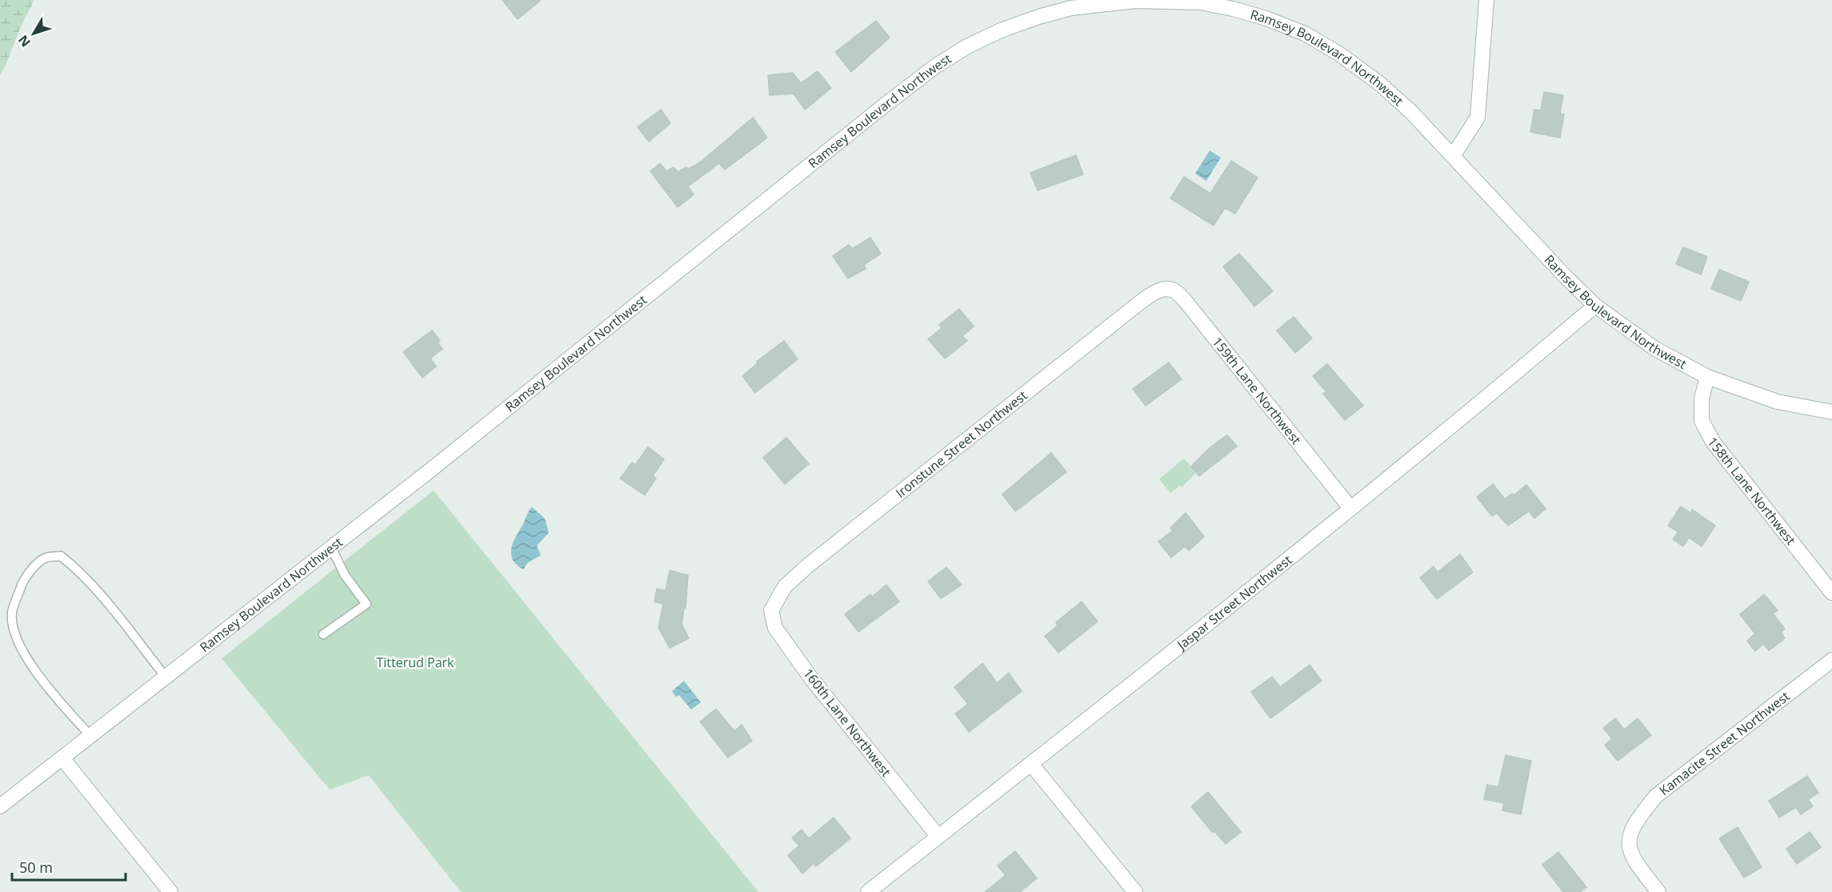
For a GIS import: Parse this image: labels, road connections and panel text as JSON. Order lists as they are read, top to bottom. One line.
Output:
{"streets":{"street":["Ramsey Boulevard Northwest","159th Lane Northwest","Ironstune Street Northwest","158th Lane Northwest","Jaspar Street Northwest","160th Lane Northwest","Kamacite Street Northwest"]},"crossings":[["Ramsey Boulevard Northwest","158th Lane Northwest"],["Ramsey Boulevard Northwest","Jaspar Street Northwest"],["159th Lane Northwest","Ironstune Street Northwest"],["159th Lane Northwest","Jaspar Street Northwest"],["Ironstune Street Northwest","160th Lane Northwest"],["Jaspar Street Northwest","160th Lane Northwest"]],"parks":["Titterud Park"],"scale_bar":"50 m","north":"bottom left"}
